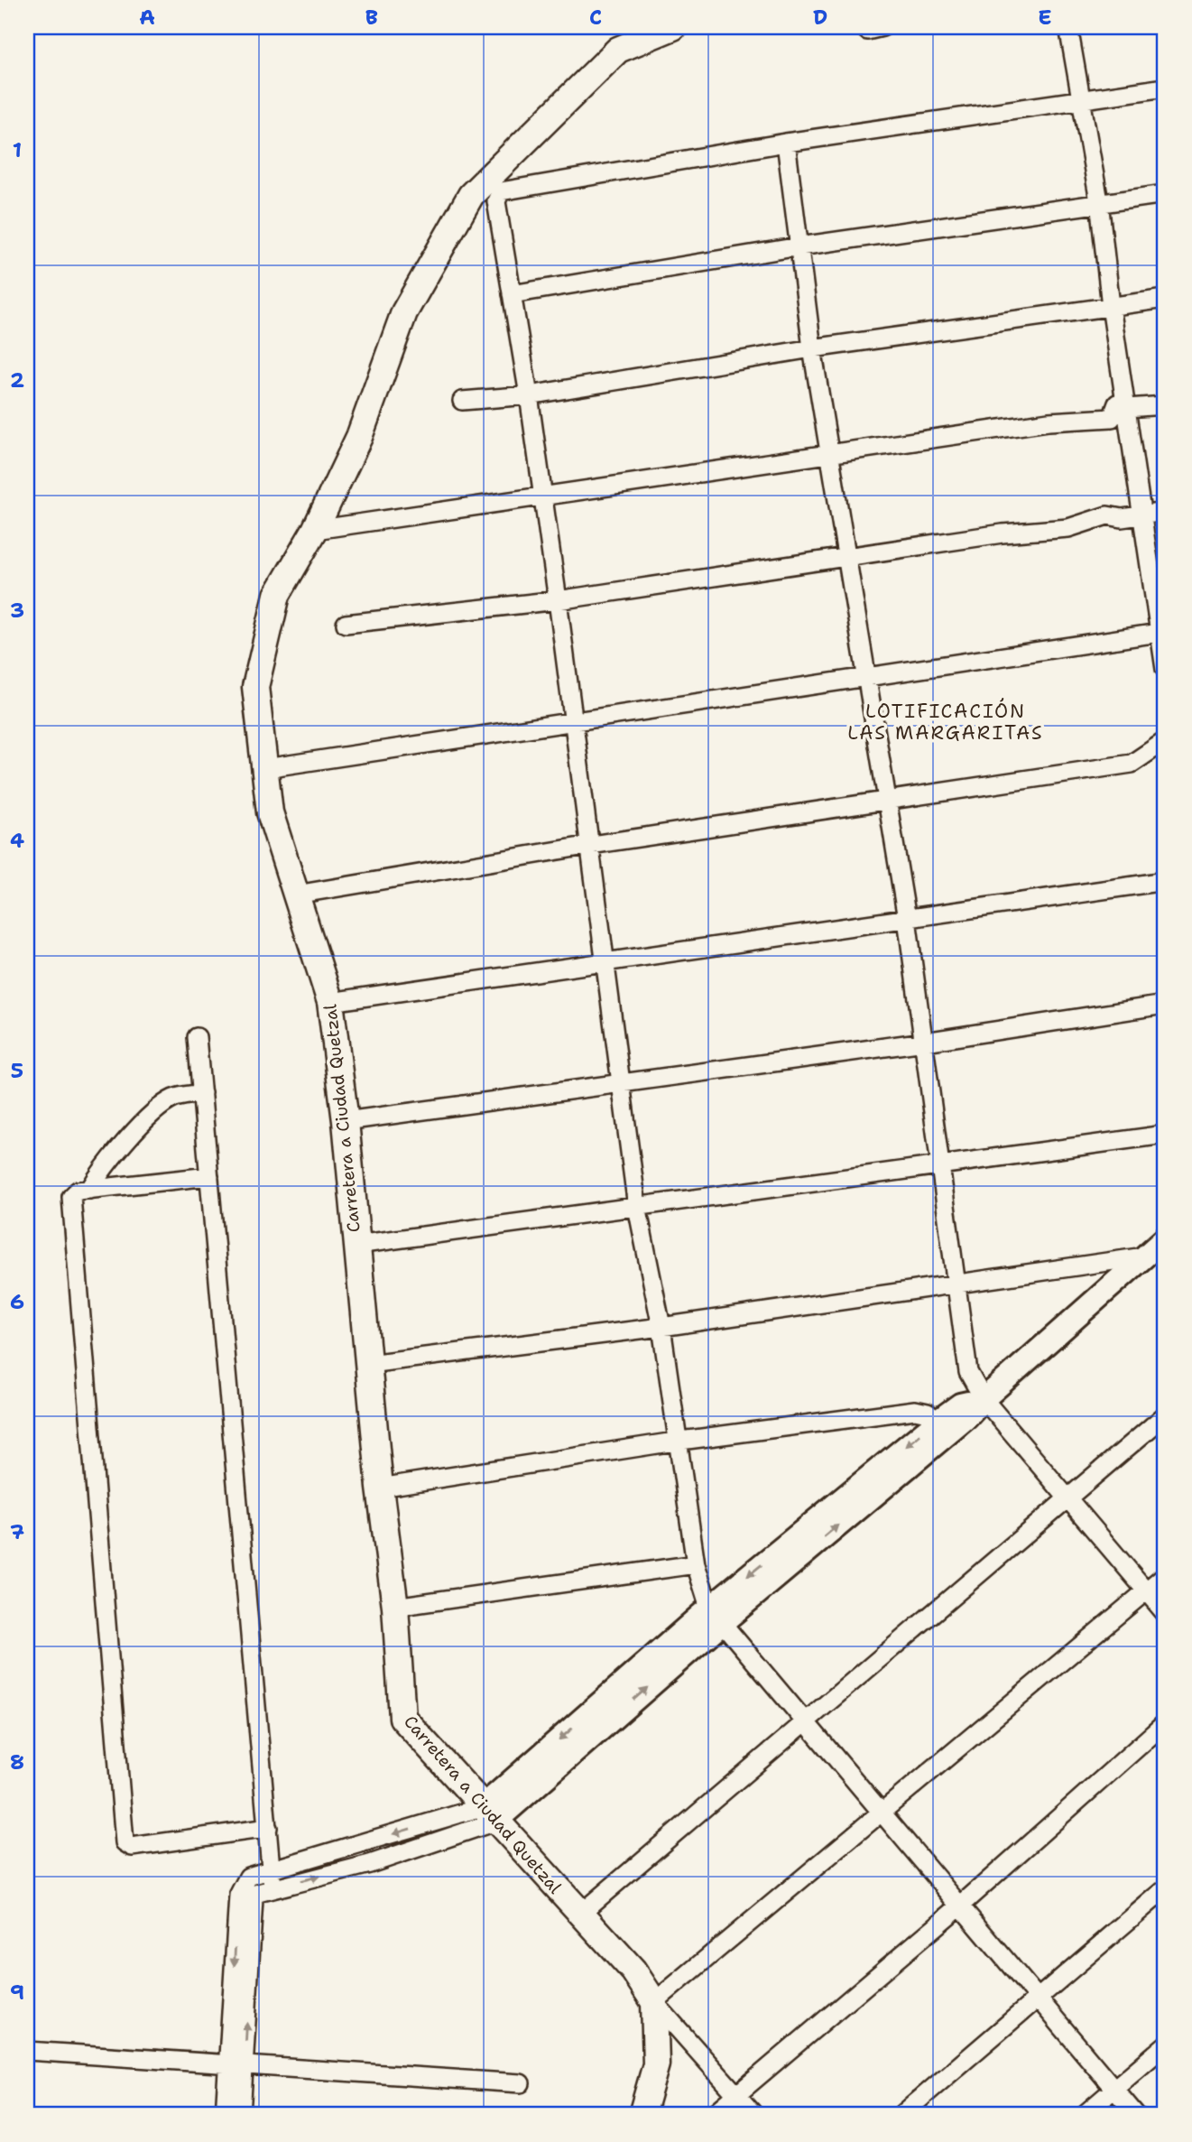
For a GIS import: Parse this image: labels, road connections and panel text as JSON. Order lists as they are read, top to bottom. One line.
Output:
{"streets":{"main road":["Carretera a Ciudad Quetzal"]},"districts":["LOTIFICACIÓN LAS MARGARITAS"],"grid":{"columns":["A","B","C","D","E"],"rows":["1","2","3","4","5","6","7","8","9"]}}
